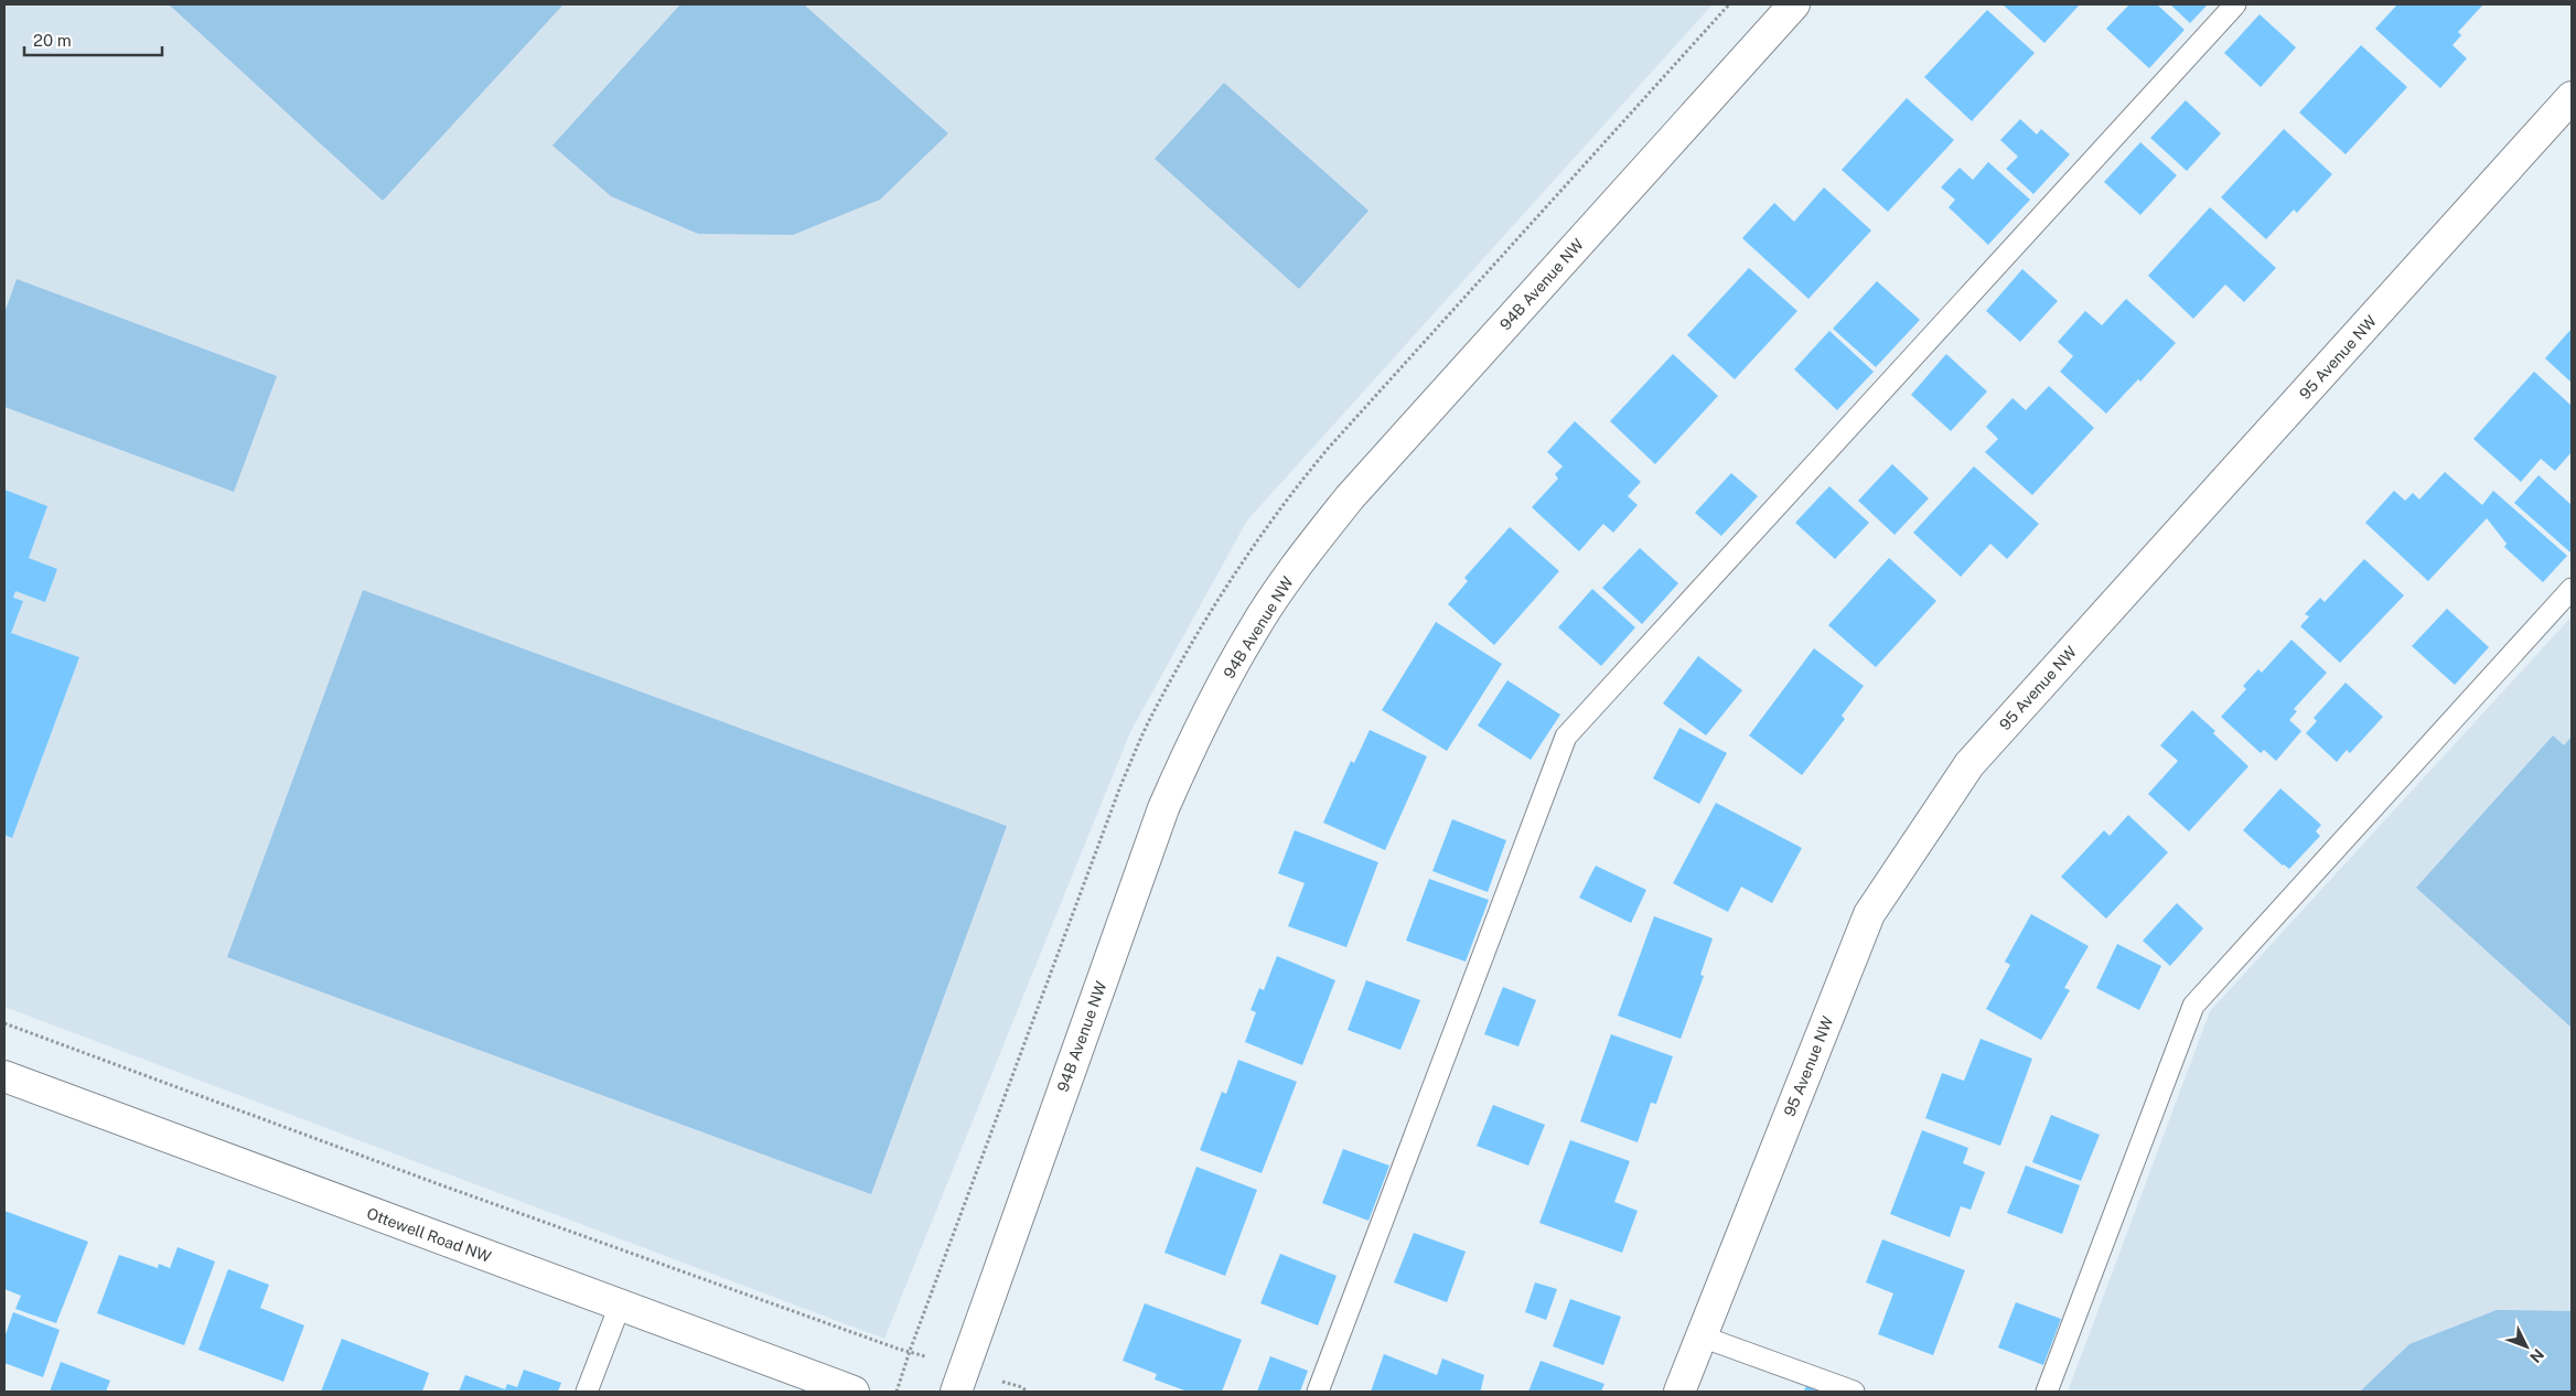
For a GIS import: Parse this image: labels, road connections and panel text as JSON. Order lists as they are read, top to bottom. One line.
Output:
{"streets":{"street":["94B Avenue NW","95 Avenue NW","Ottewell Road NW"]},"scale_bar":"20 m","north":"bottom right"}
